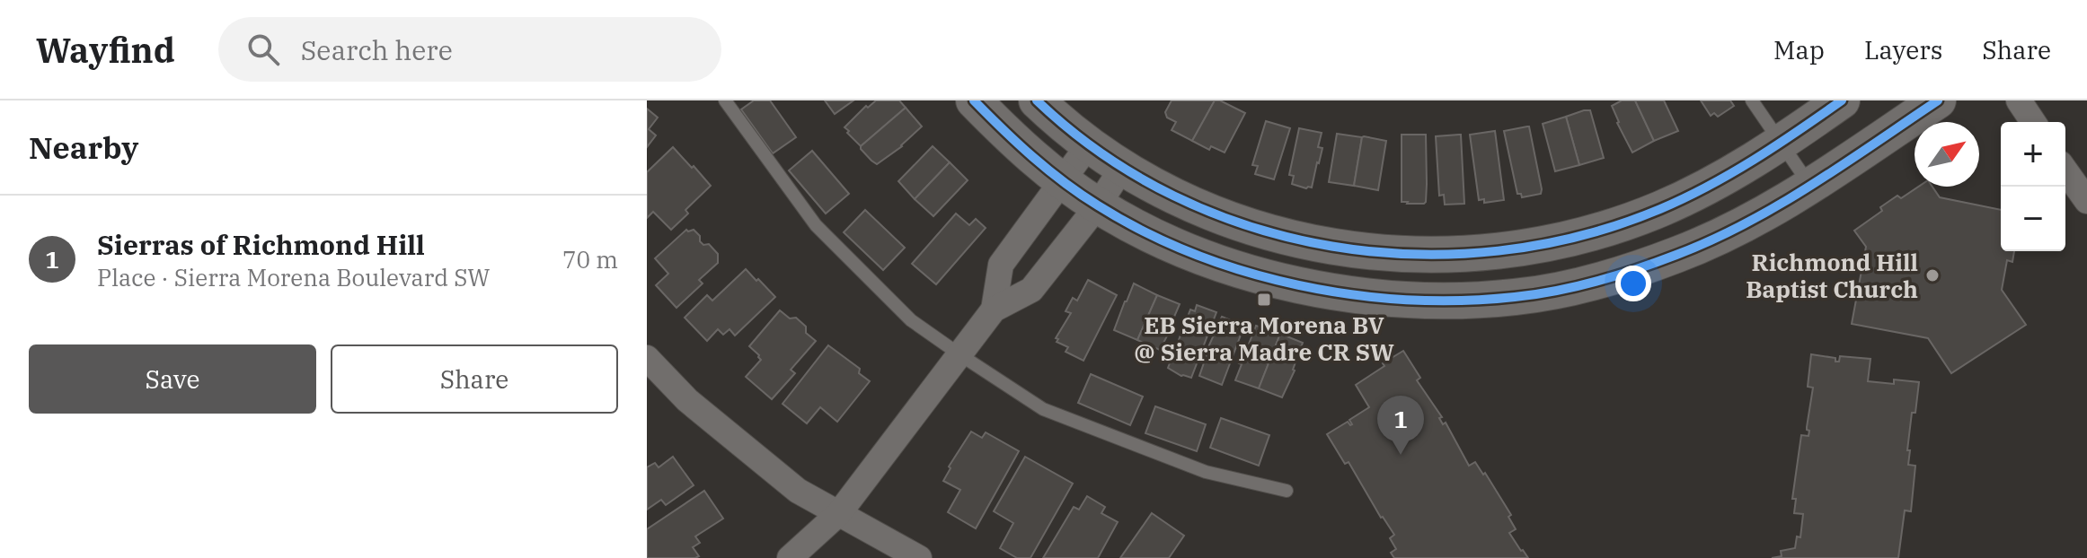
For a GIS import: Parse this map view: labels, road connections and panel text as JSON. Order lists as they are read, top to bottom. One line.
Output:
{"places":{"other":["Richmond Hill Baptist Church"],"transit":["EB Sierra Morena BV @ Sierra Madre CR SW"]},"north":"top right","page":{"header":"Wayfind","search":"Search here","nav":["Map","Layers","Share"],"heading":"Nearby","map_buttons":["+","−"],"list":[{"mark":"1","name":"Sierras of Richmond Hill","note":"Place · Sierra Morena Boulevard SW","value":"70 m"}],"buttons":["Save","Share"],"pins":"1"}}
